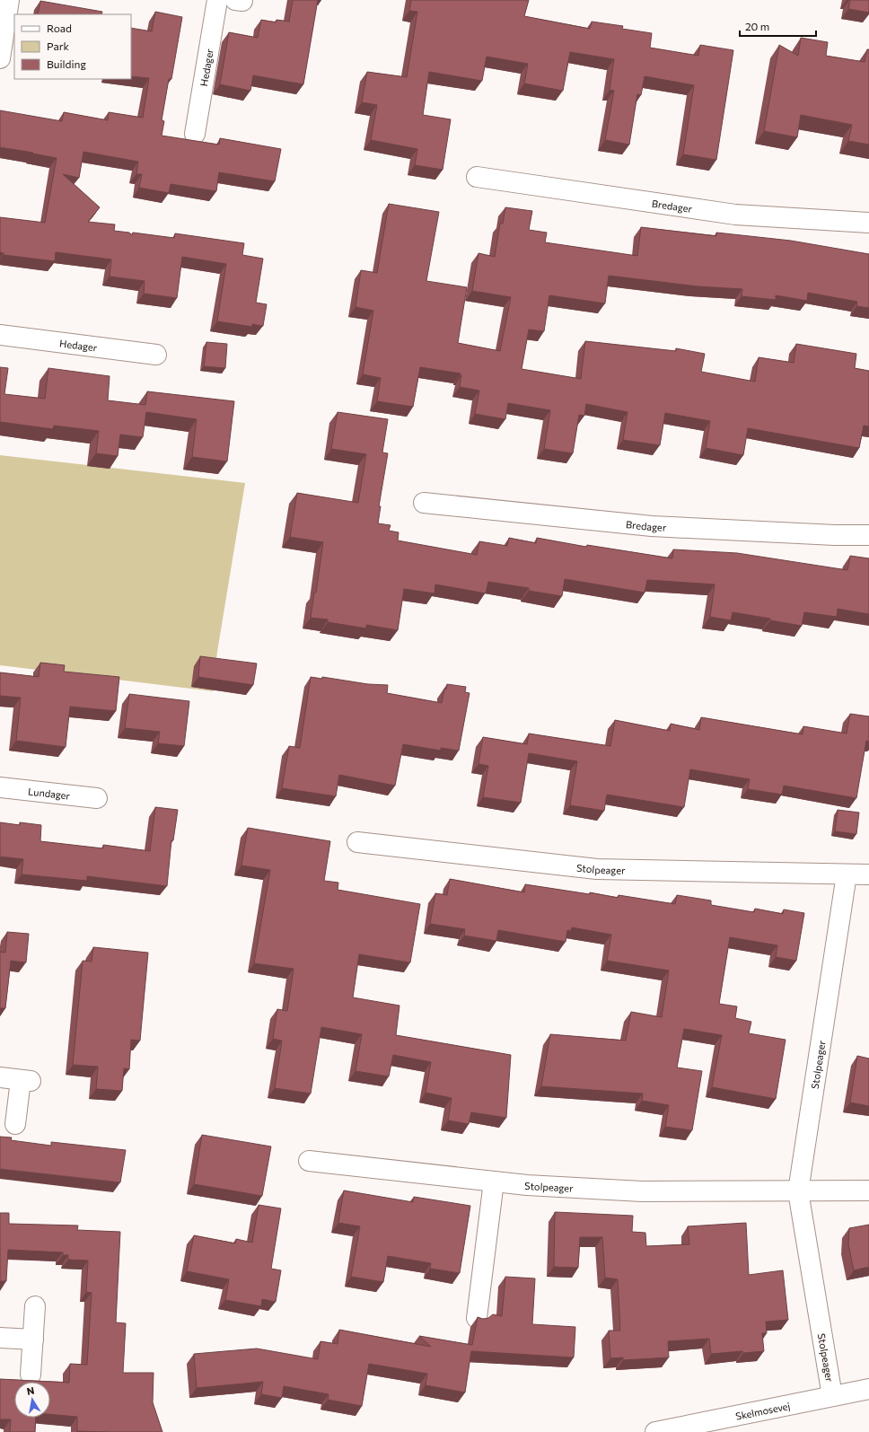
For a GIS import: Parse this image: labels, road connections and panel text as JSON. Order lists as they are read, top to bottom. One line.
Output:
{"streets":{"street":["Hedager","Bredager","Lundager","Stolpeager","Skelmosevej"]},"crossings":[["Stolpeager","Skelmosevej"]],"legend":["Road","Park","Building"],"scale_bar":"20 m","north":"top"}
